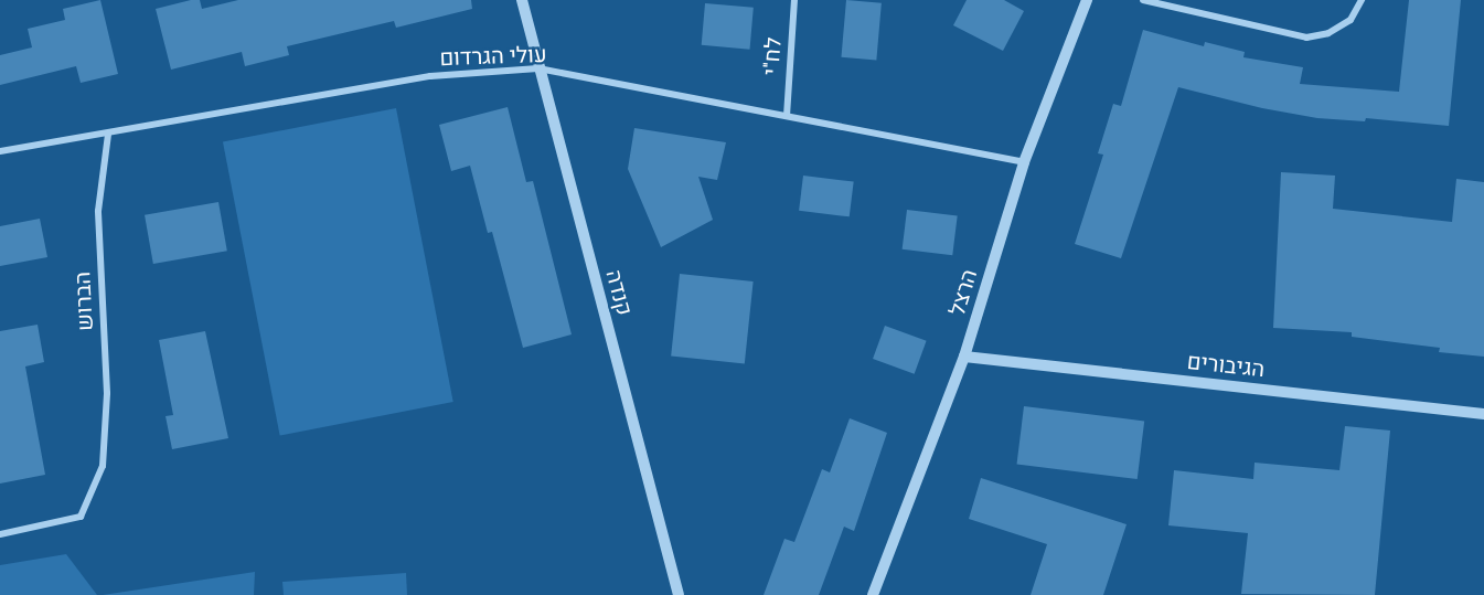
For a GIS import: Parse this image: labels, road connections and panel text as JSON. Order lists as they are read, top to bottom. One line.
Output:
{"streets":{"street":["עולי הגרדום","לח\"י","קנדה","הרצל","הברוש","הגיבורים"]},"crossings":[["עולי הגרדום","לח\"י"],["עולי הגרדום","קנדה"],["עולי הגרדום","הרצל"],["עולי הגרדום","הברוש"],["הרצל","הגיבורים"]]}
